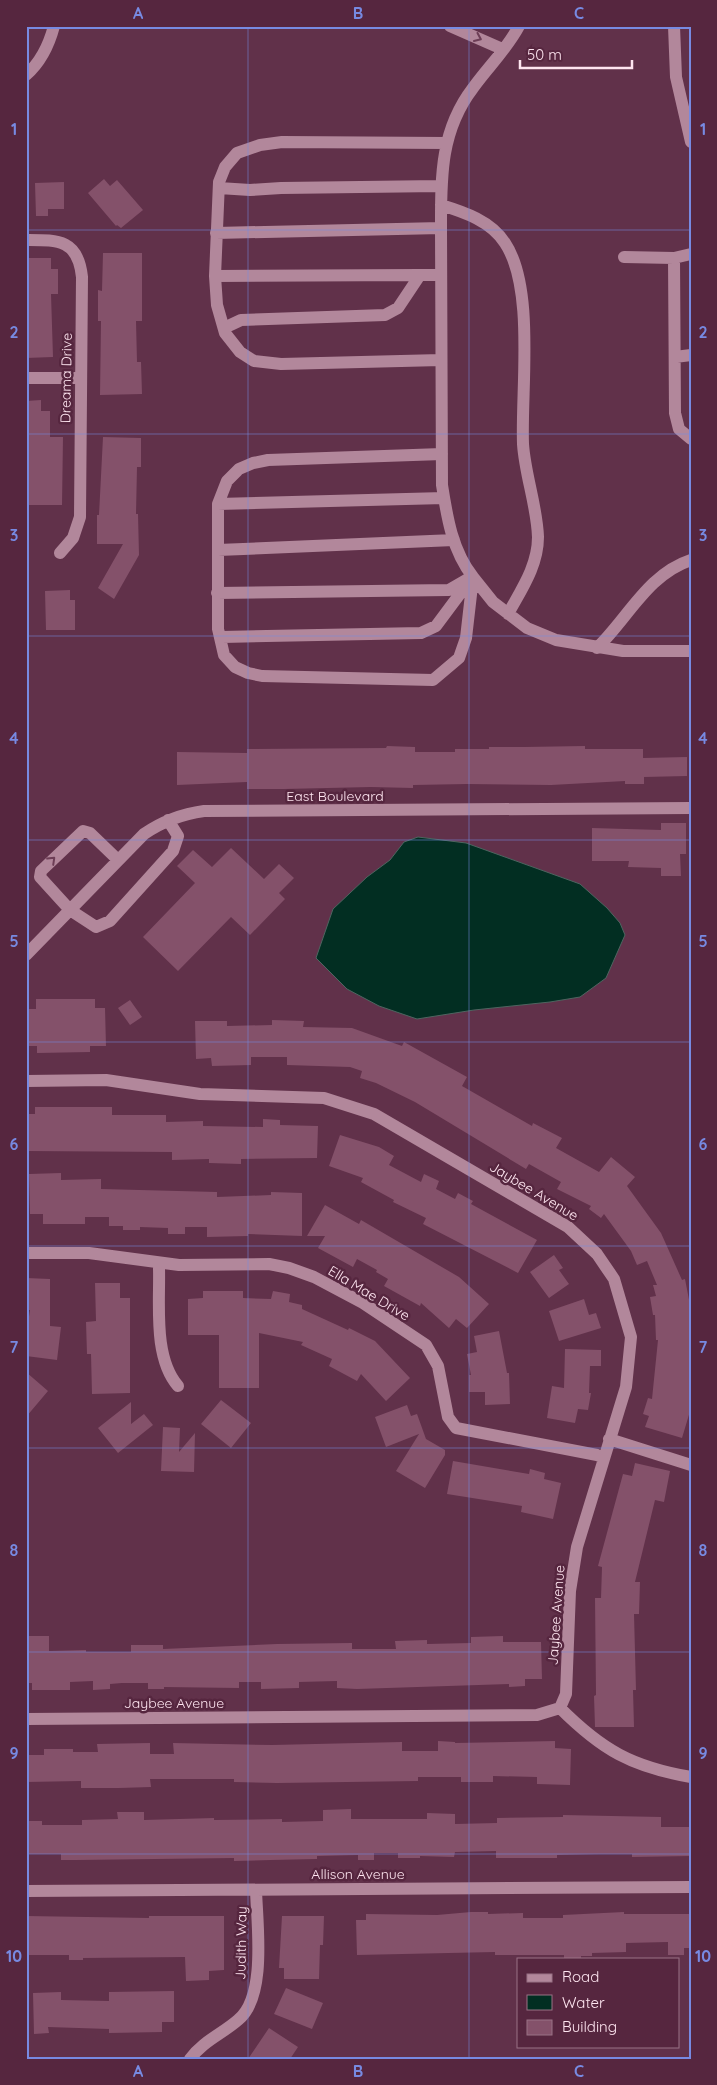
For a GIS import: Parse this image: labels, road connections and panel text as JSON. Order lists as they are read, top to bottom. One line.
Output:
{"streets":{"street":["Dreama Drive","East Boulevard","Jaybee Avenue","Ella Mae Drive","Allison Avenue","Judith Way"]},"crossings":[["Jaybee Avenue","Ella Mae Drive"],["Allison Avenue","Judith Way"]],"legend":["Road","Water","Building"],"scale_bar":"50 m","grid":{"columns":["A","B","C"],"rows":["1","2","3","4","5","6","7","8","9","10"]}}
